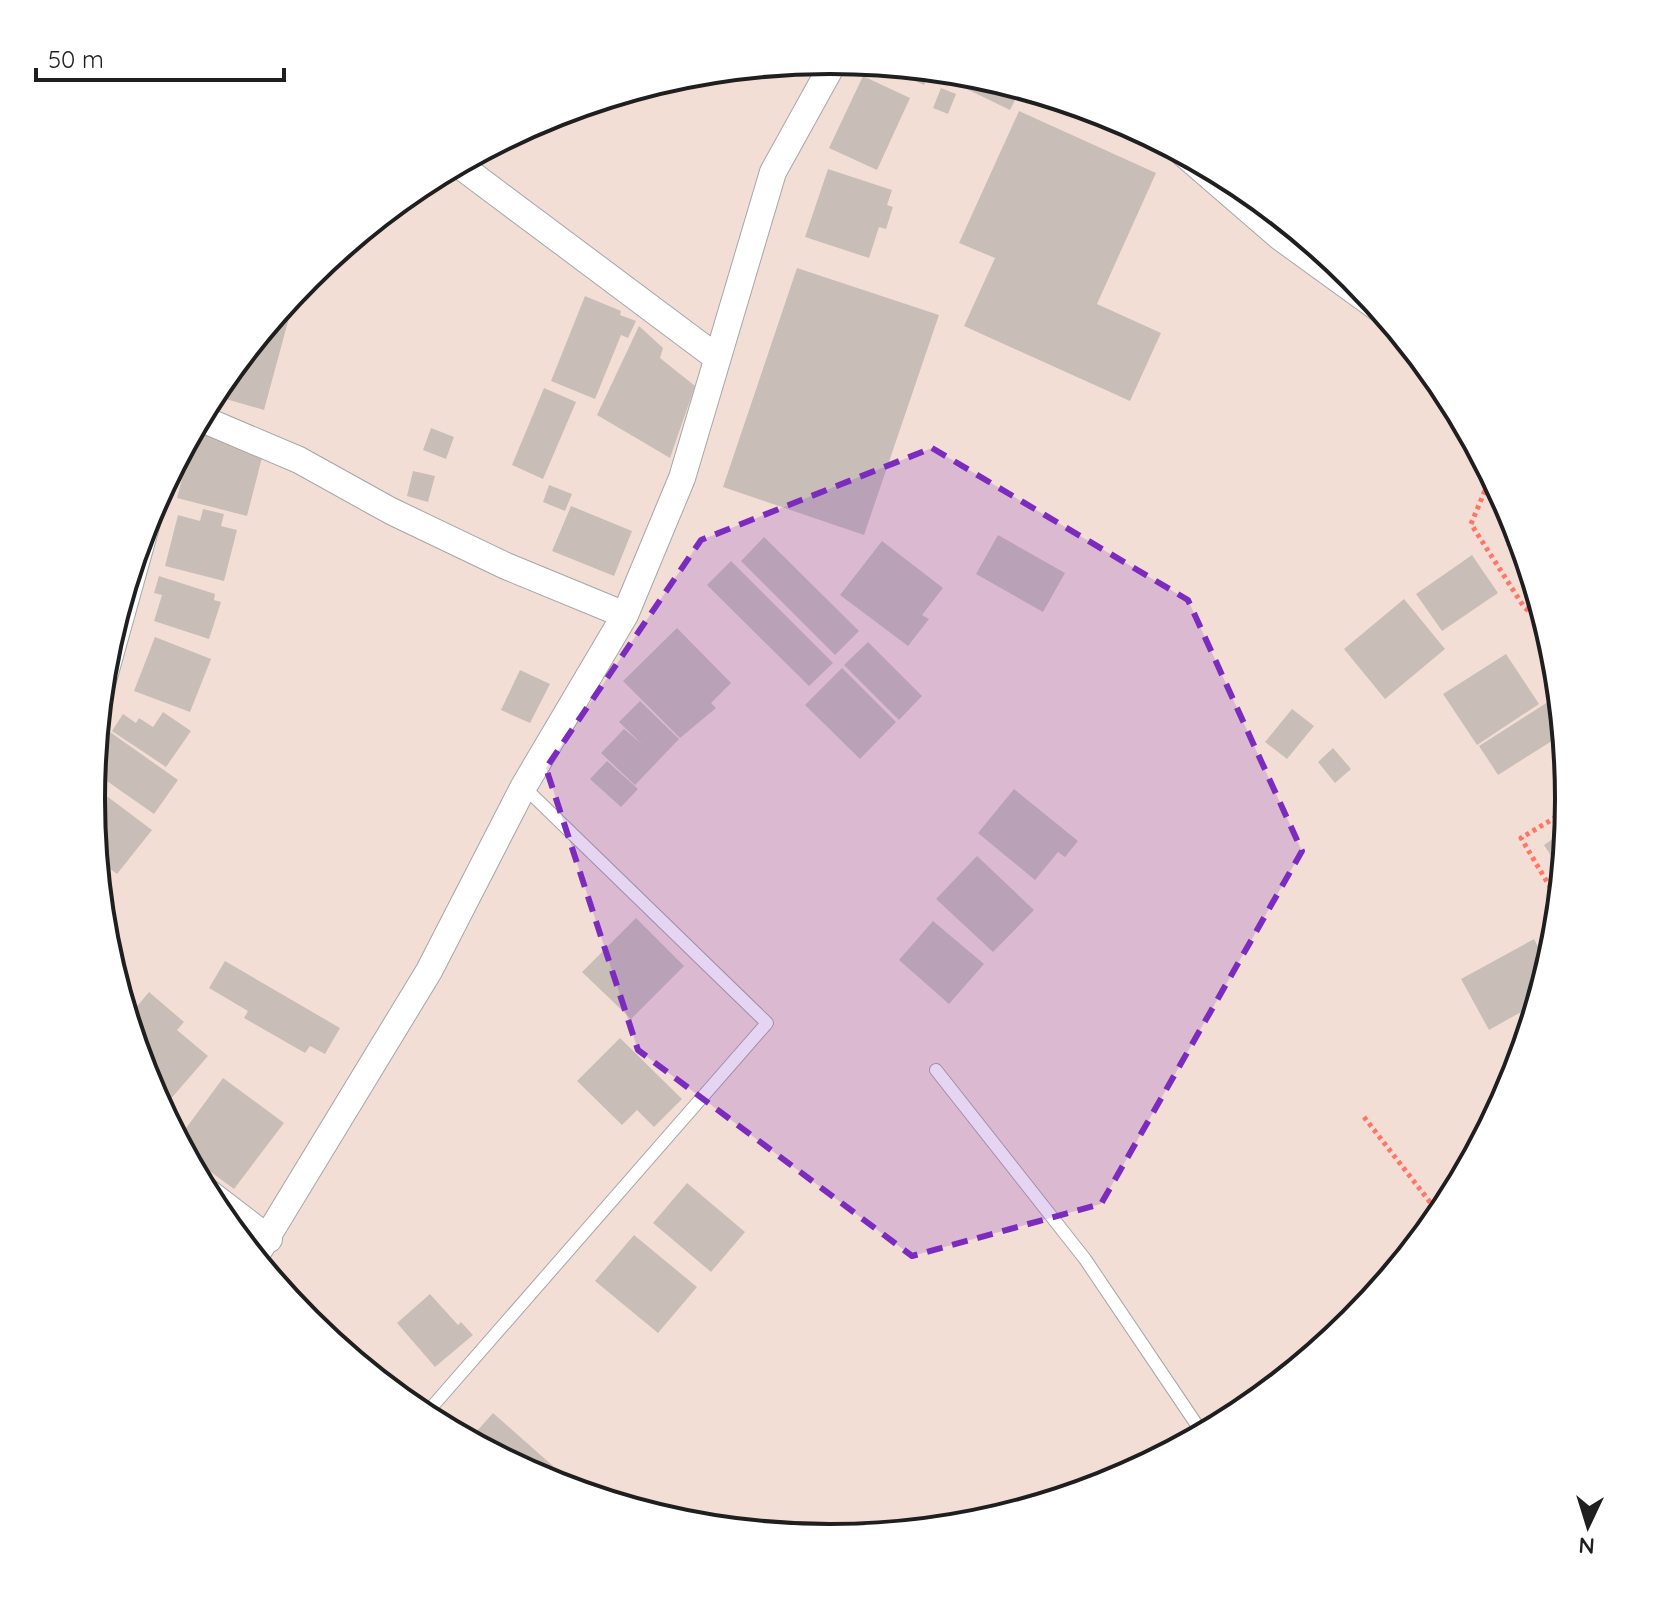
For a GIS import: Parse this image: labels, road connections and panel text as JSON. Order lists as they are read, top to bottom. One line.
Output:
{"scale_bar":"50 m","north":"bottom"}
